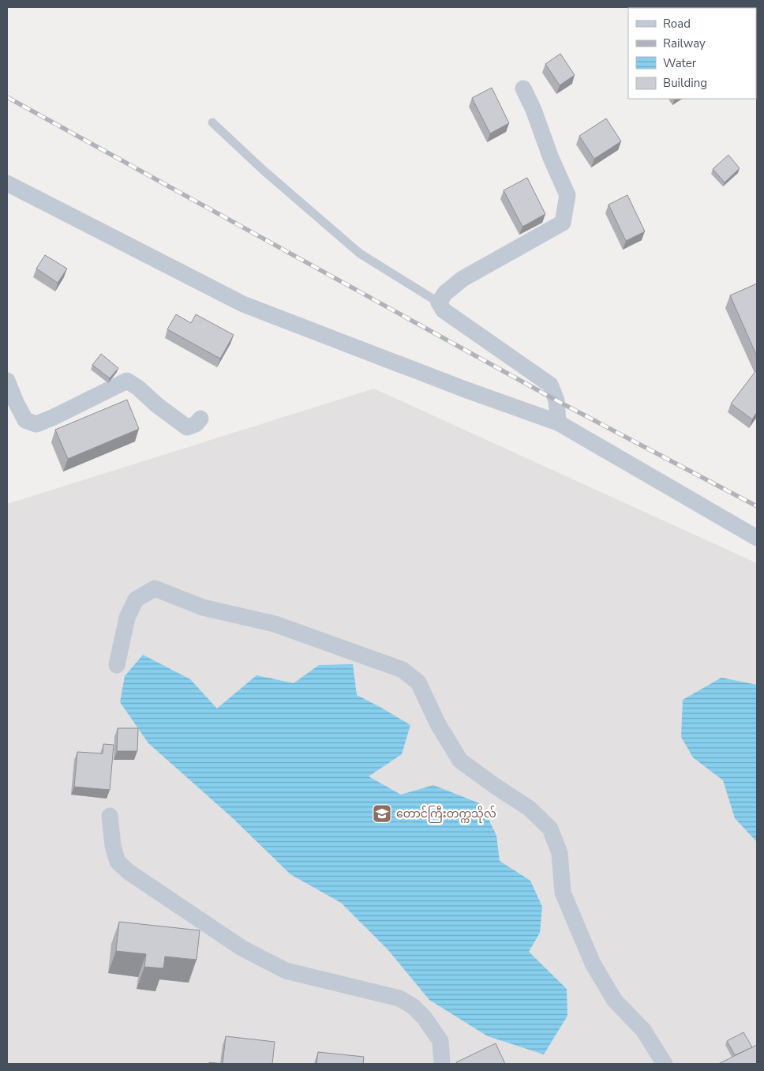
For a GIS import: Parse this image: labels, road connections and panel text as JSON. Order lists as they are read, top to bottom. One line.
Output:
{"places":{"school or university":["တောင်ကြီးတက္ကသိုလ်"]},"legend":["Road","Railway","Water","Building"]}
